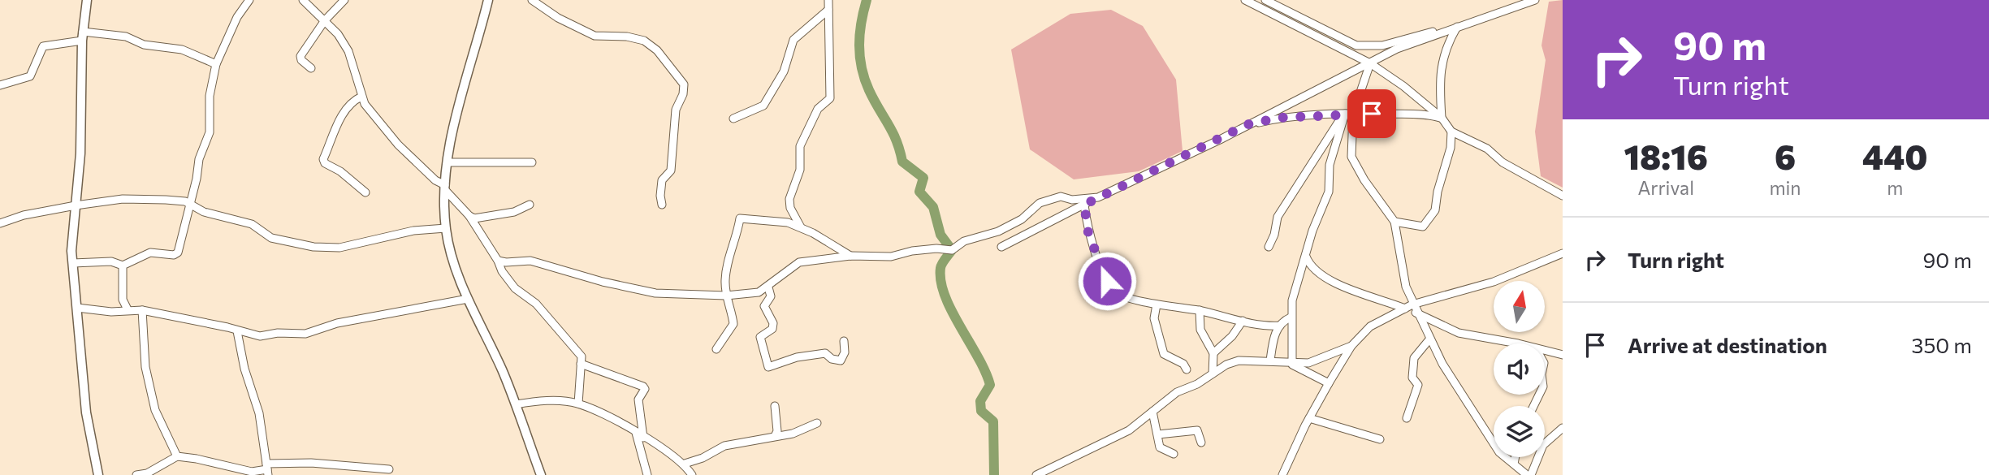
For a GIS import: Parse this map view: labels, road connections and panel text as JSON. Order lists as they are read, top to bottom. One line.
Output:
{"north":"top","page":{"turn":["90 m","Turn right"],"eta":["18:16","Arrival","6","min","440","m"],"list":[{"name":"Turn right","value":"90 m"},{"name":"Arrive at destination","value":"350 m"}]}}
